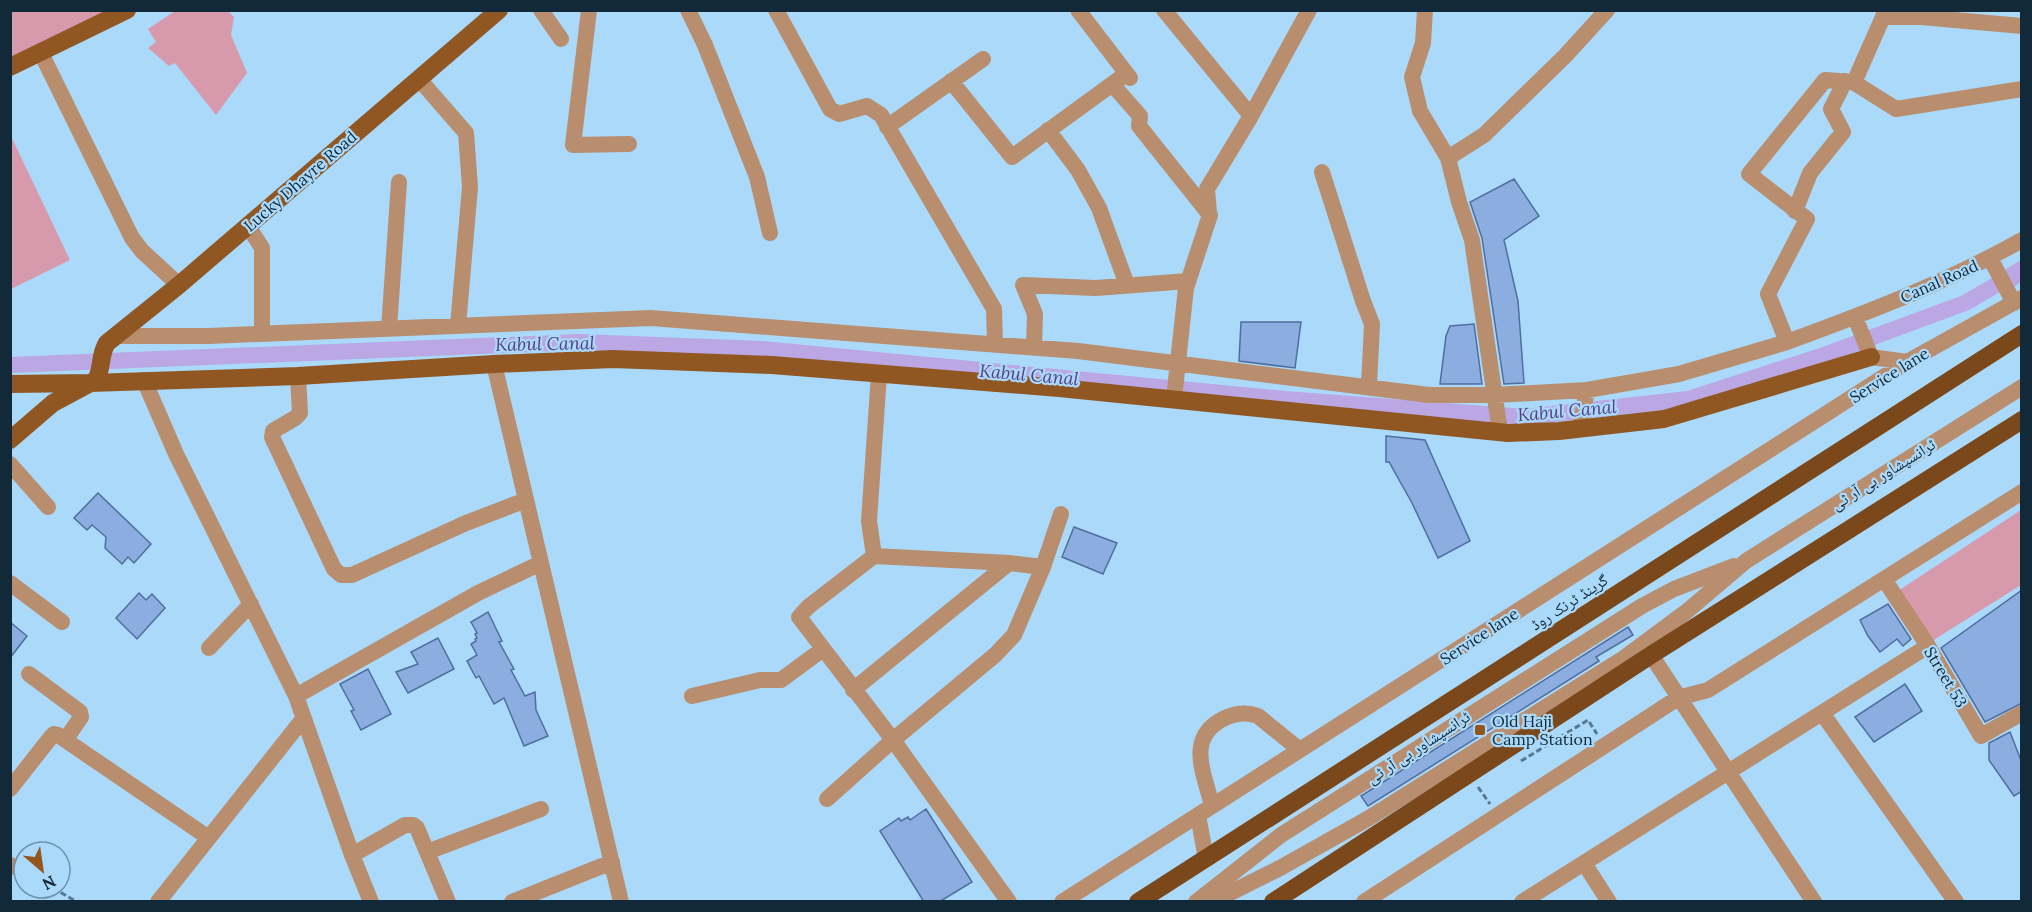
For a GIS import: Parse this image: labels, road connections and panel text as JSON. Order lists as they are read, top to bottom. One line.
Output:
{"streets":{"highway":["گرینڈ ٹرنک روڈ"],"main road":["Lucky Dhayre Road"],"street":["Canal Road","Service lane","ٹرانسپشاور بی آر ٹی","Street 53"]},"crossings":[["Lucky Dhayre Road","Canal Road"]],"water":["Kabul Canal"],"places":{"transit":["Old Haji Camp Station"]},"north":"bottom right"}
